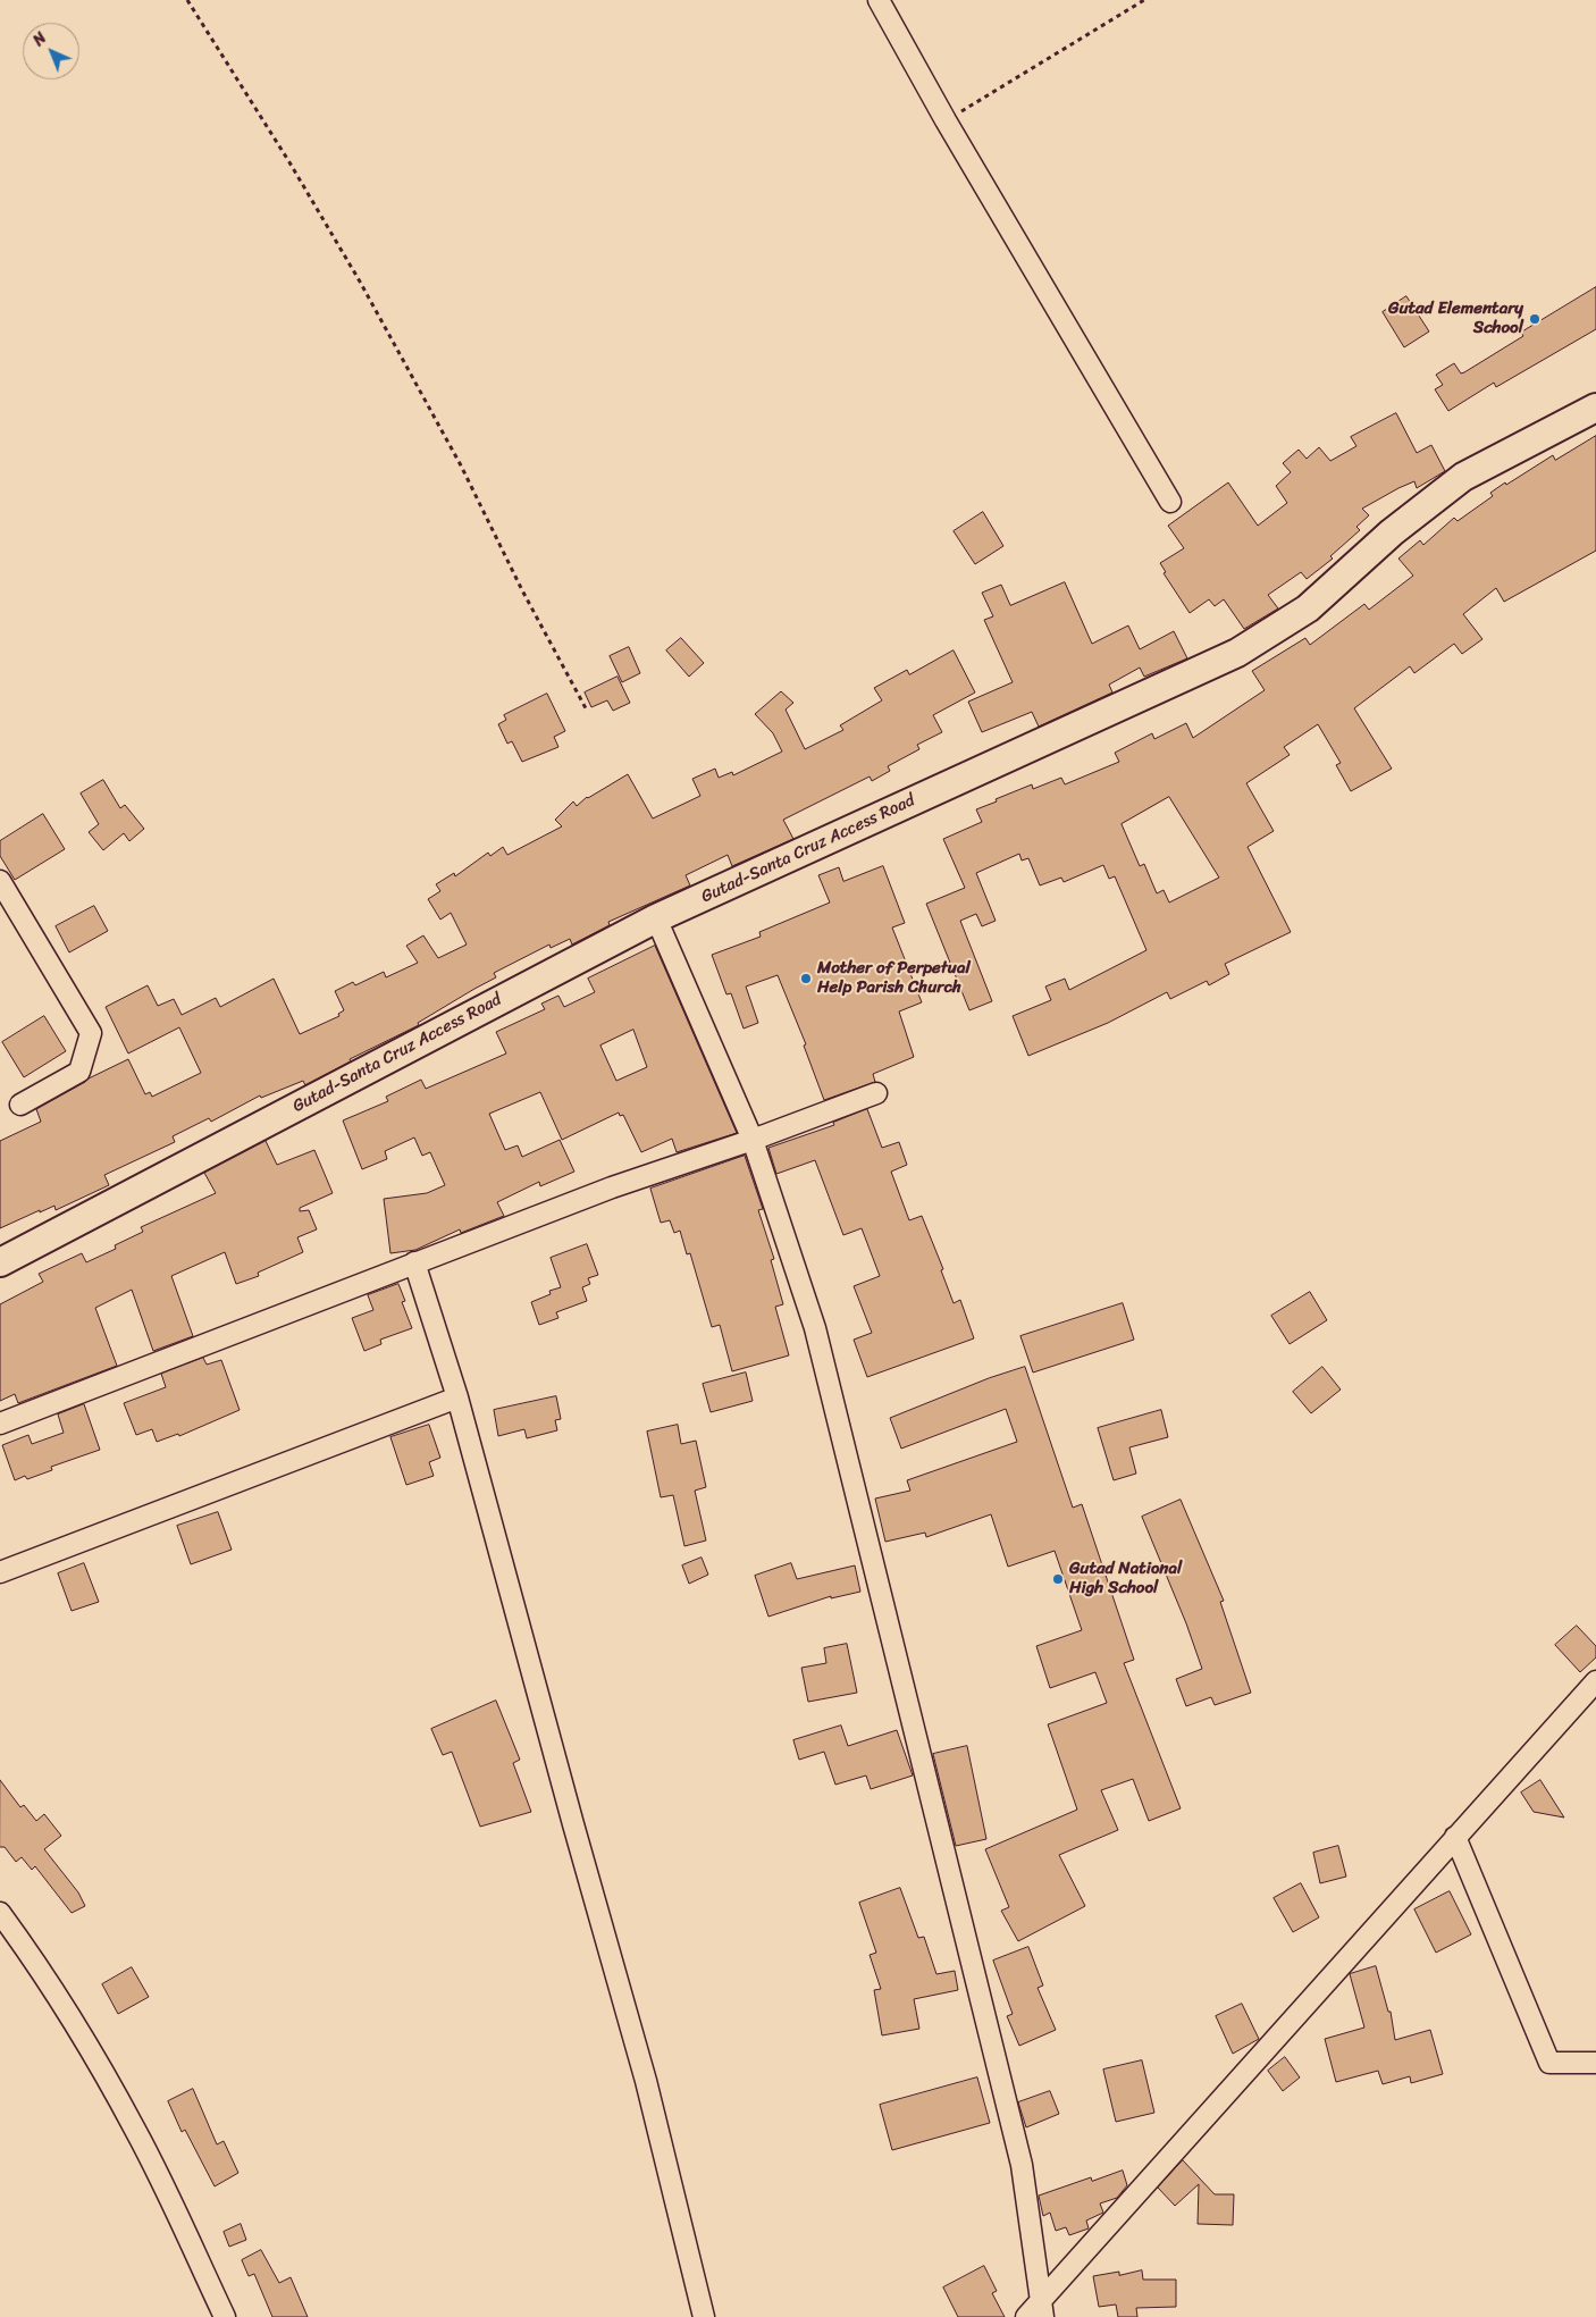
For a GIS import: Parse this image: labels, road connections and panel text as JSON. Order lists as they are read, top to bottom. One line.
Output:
{"streets":{"main road":["Gutad-Santa Cruz Access Road"]},"places":["Gutad Elementary School","Mother of Perpetual Help Parish Church","Gutad National High School"],"north":"top left"}
